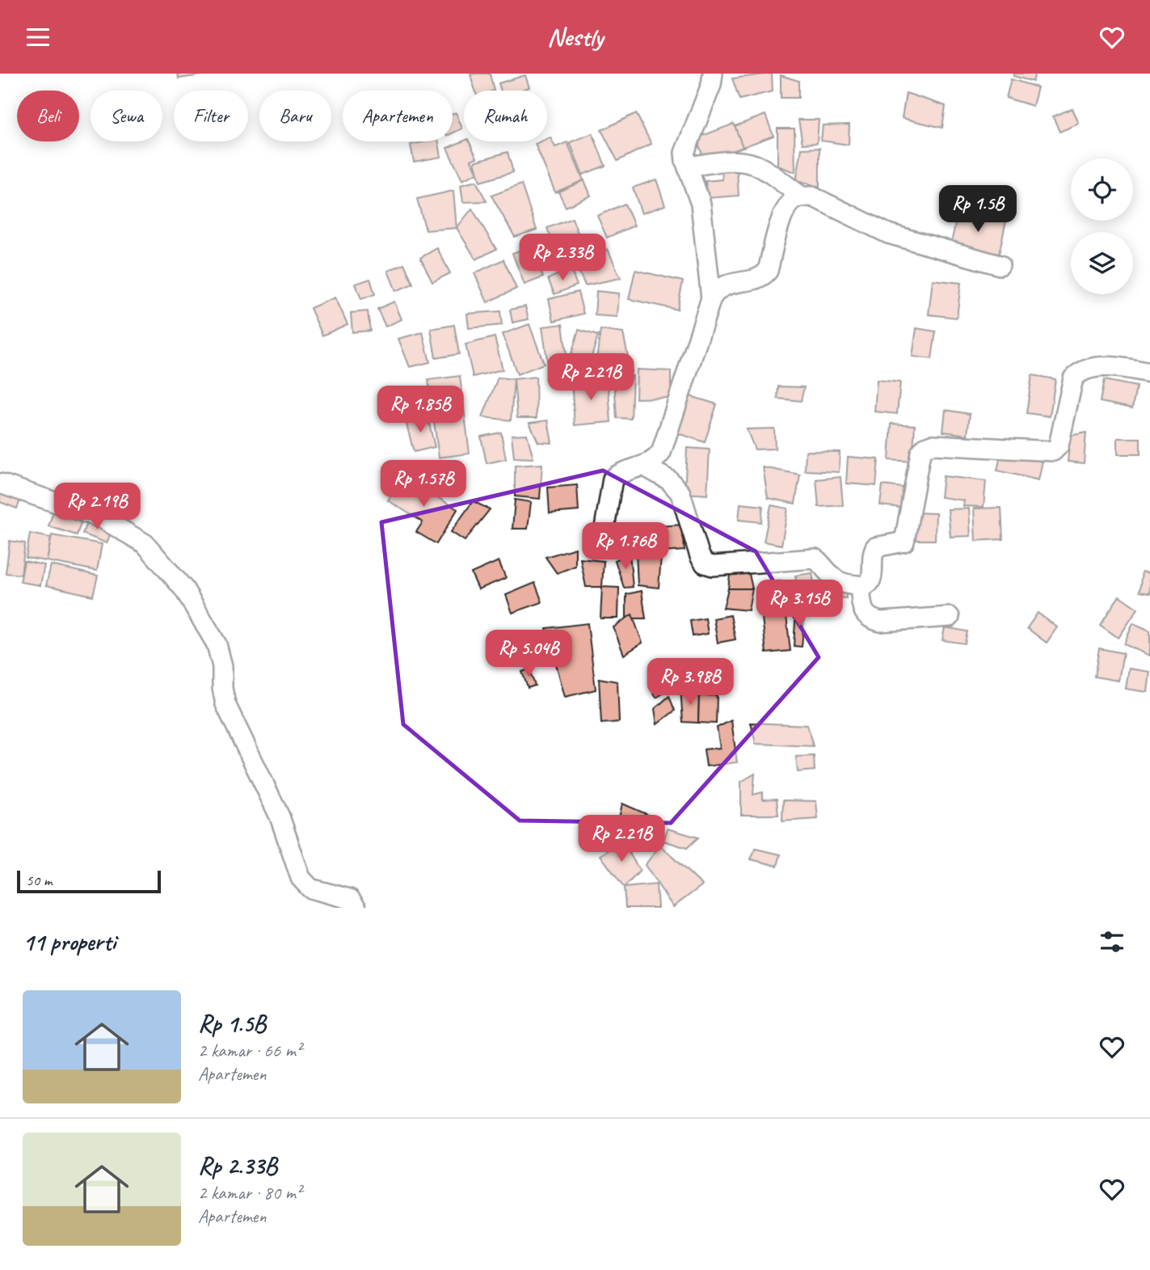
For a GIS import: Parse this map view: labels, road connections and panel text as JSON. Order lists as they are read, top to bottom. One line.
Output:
{"scale_bar":"50 m","page":{"header":"Nestly","chip":["Beli","Sewa","Filter","Baru","Apartemen","Rumah"],"price":["Rp 1.5B","Rp 2.33B","Rp 2.21B","Rp 1.85B","Rp 1.57B","Rp 2.19B","Rp 1.76B","Rp 3.15B","Rp 5.04B","Rp 3.98B","Rp 2.21B"],"scale":"50 m","heading":"11 properti","list":[{"name":"Rp 1.5B","note":"2 kamar · 66 m² · Apartemen"},{"name":"Rp 2.33B","note":"2 kamar · 80 m² · Apartemen"}]}}
